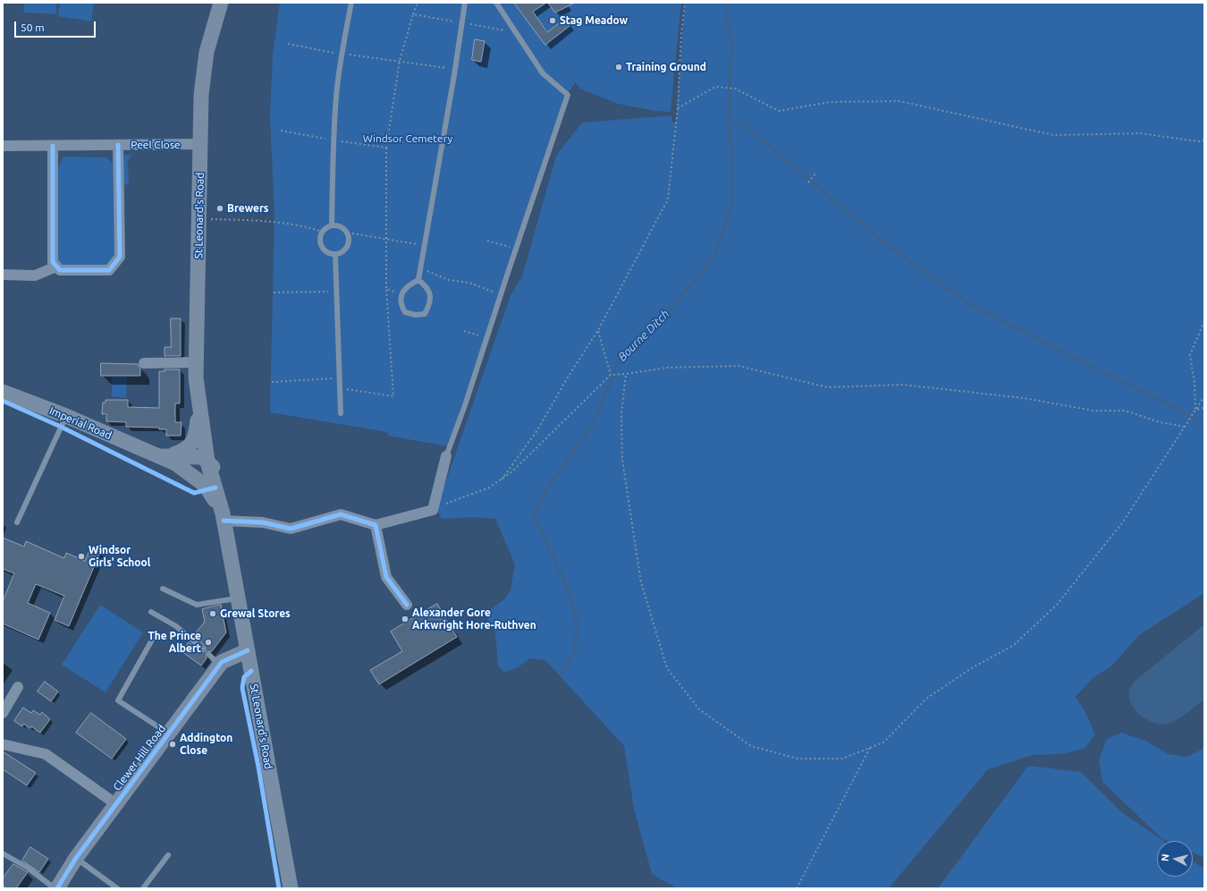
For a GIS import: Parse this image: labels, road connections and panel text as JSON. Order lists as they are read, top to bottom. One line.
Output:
{"streets":{"main road":["St Leonard's Road","Imperial Road","Clewer Hill Road"],"street":["Peel Close"]},"crossings":[["Peel Close","St Leonard's Road"],["St Leonard's Road","Imperial Road"],["St Leonard's Road","Clewer Hill Road"]],"water":["Bourne Ditch"],"parks":["Windsor Cemetery"],"places":["Stag Meadow","Training Ground","Brewers","Windsor Girls' School","Grewal Stores","Alexander Gore Arkwright Hore-Ruthven","The Prince Albert","Addington Close"],"scale_bar":"50 m","north":"left"}
